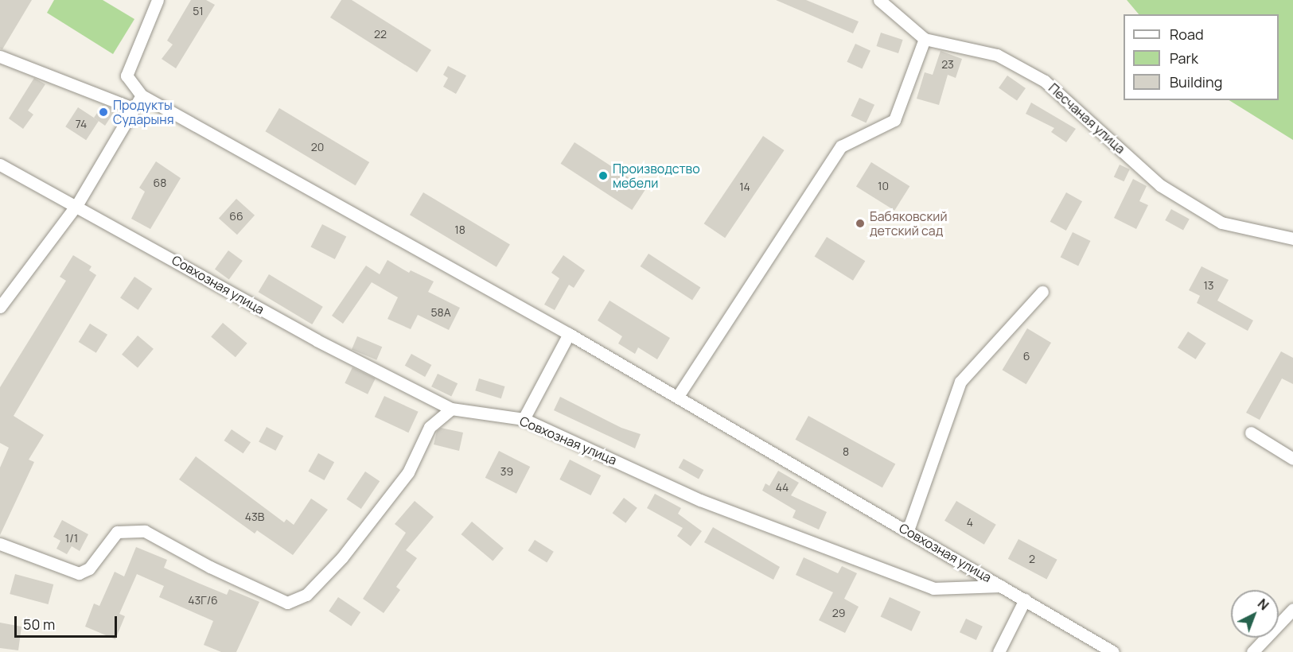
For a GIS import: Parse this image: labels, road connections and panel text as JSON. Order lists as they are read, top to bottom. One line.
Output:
{"streets":{"street":["Песчаная улица","Совхозная улица"]},"places":["Продукты Сударыня","Производство мебели","Бабяковский детский сад"],"house_numbers":["51","22","23","74","20","68","10","14","66","18","13","58А","6","8","39","44","43В","4","1/1","2","43Г/6","29"],"legend":["Road","Park","Building"],"scale_bar":"50 m","north":"top right"}
